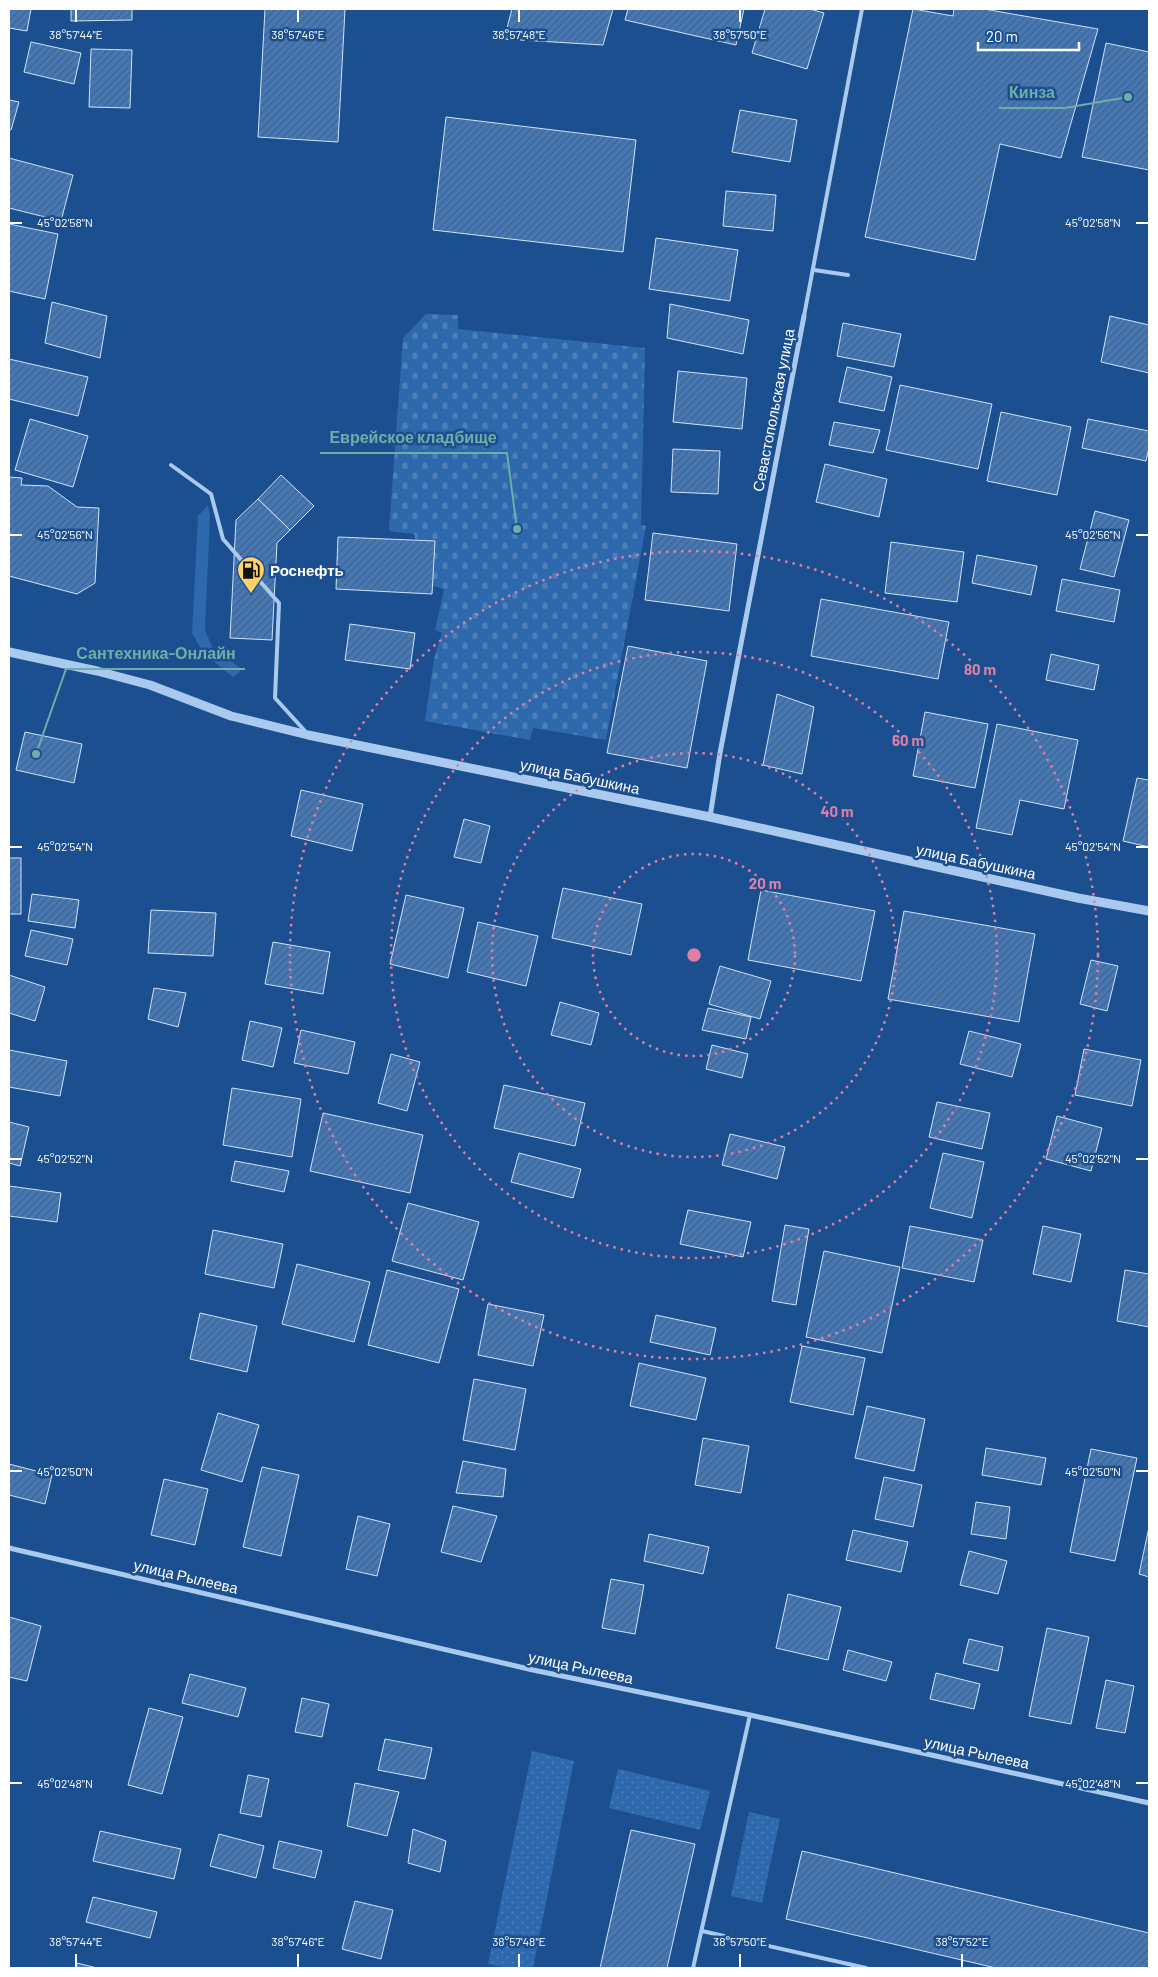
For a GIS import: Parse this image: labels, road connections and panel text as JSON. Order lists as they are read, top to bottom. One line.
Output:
{"streets":{"street":["Севастопольская улица","улица Бабушкина","улица Рылеева"]},"crossings":[["Севастопольская улица","улица Бабушкина"]],"places":{"other":["Кинза","Еврейское кладбище","Сантехника-Онлайн"],"fuel station":["Роснефть"]},"scale_bar":"20 m","coordinates":["38°57'44\"E","38°57'46\"E","38°57'48\"E","38°57'50\"E","45°02'58\"N","45°02'56\"N","45°02'54\"N","45°02'52\"N","45°02'50\"N","45°02'48\"N","38°57'52\"E"],"rings":["80 m","60 m","40 m","20 m"]}
